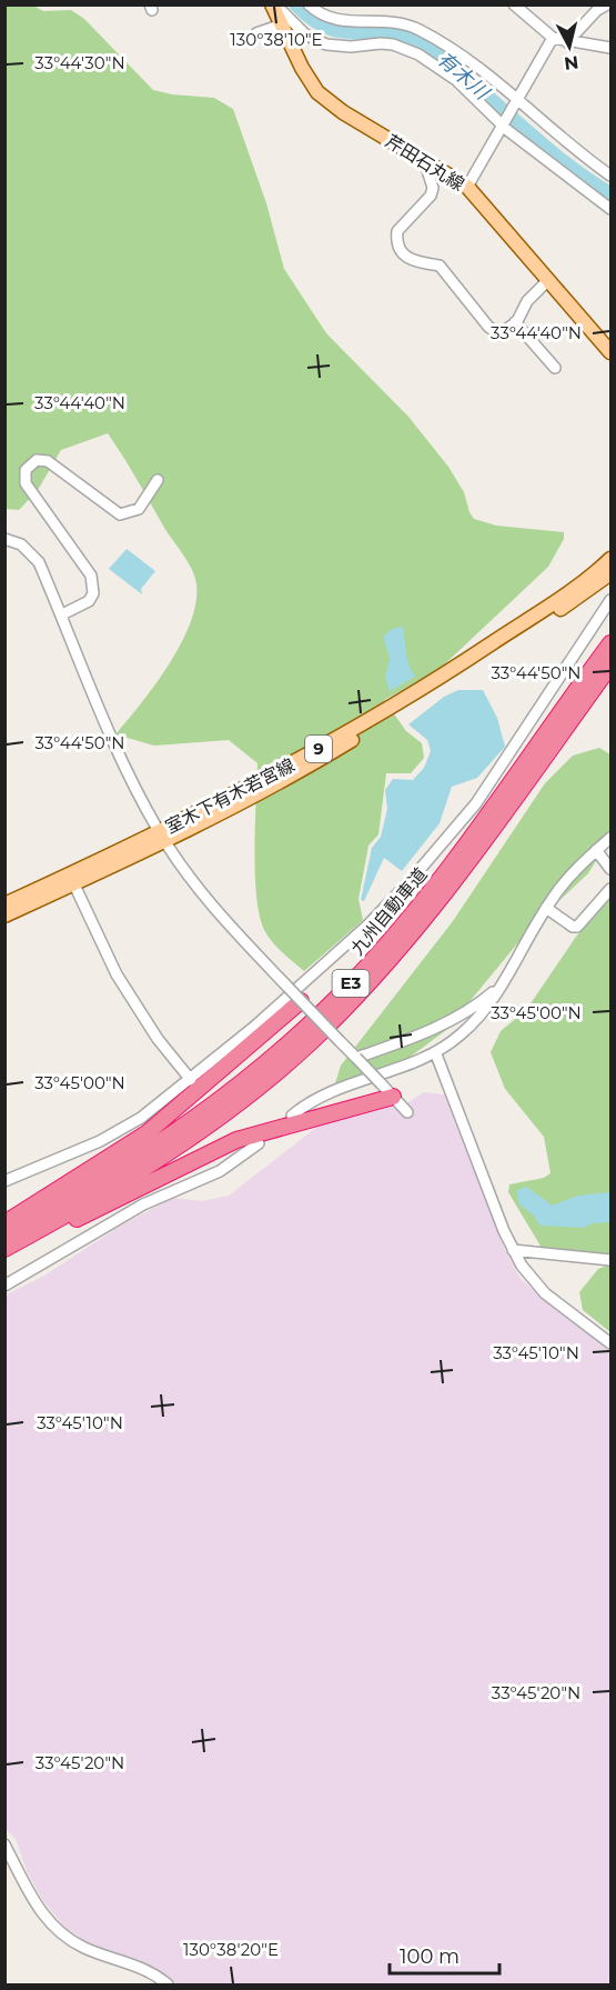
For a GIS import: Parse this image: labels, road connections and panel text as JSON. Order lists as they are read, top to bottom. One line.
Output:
{"streets":{"highway":["九州自動車道","E3"],"main road":["芹田石丸線","9","室木下有木若宮線"]},"water":["有木川"],"scale_bar":"100 m","north":"bottom","coordinates":["130°38'10\"E","33°44'30\"N","33°44'40\"N","33°44'50\"N","33°45'00\"N","33°45'10\"N","33°45'20\"N","130°38'20\"E"]}
